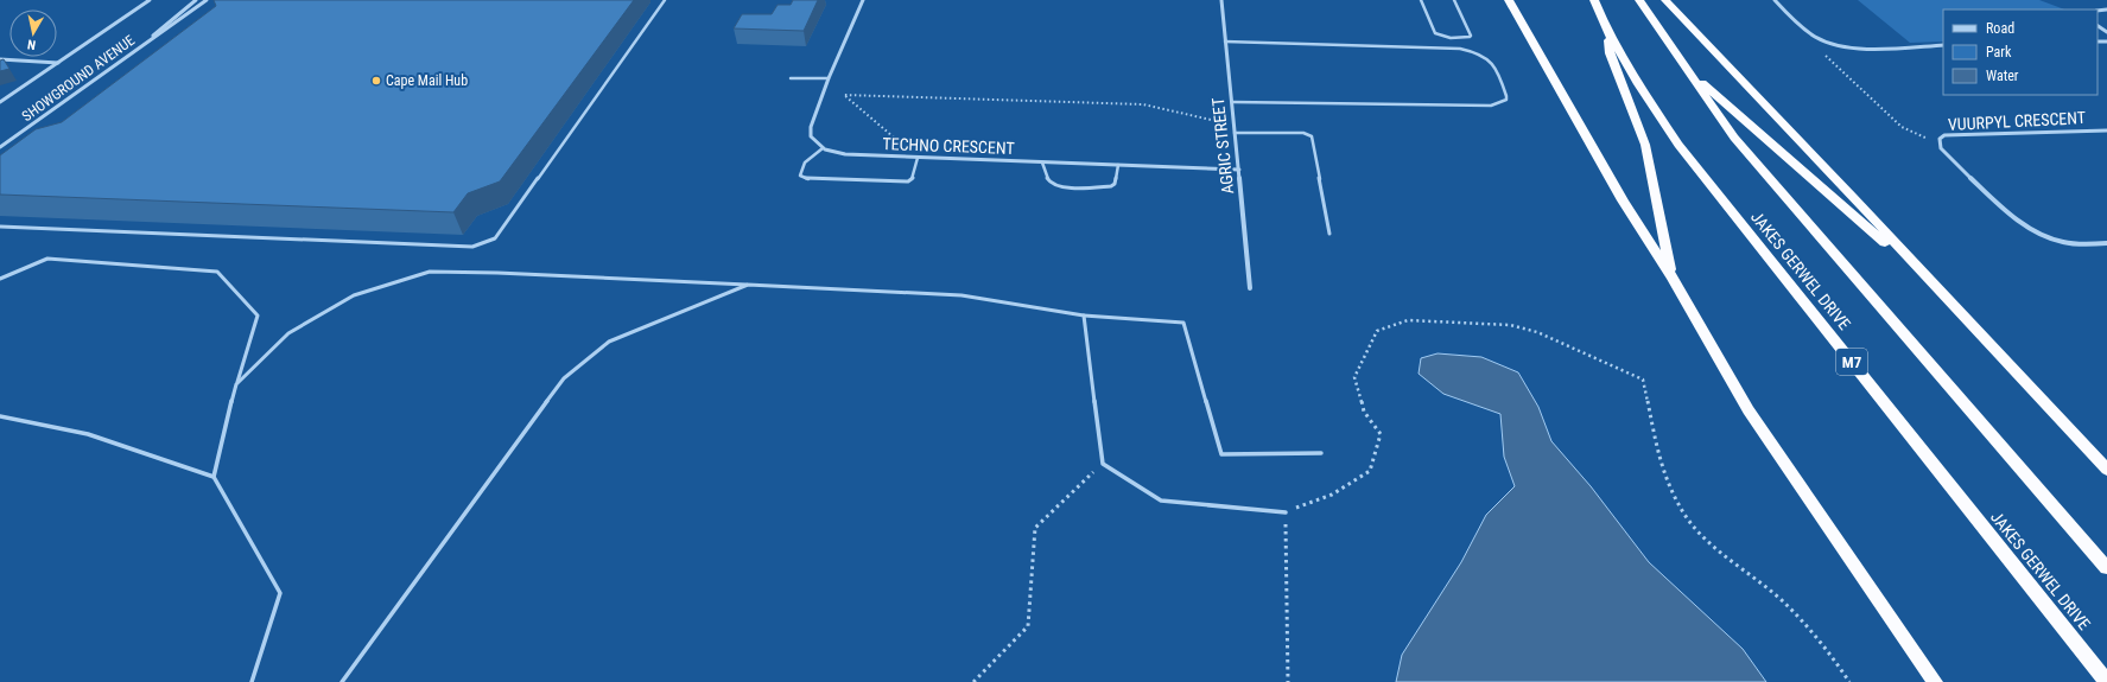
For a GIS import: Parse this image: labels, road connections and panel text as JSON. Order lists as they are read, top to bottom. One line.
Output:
{"streets":{"highway":["JAKES GERWEL DRIVE","M7"],"street":["SHOWGROUND AVENUE","VUURPYL CRESCENT","TECHNO CRESCENT","AGRIC STREET"]},"crossings":[["TECHNO CRESCENT","AGRIC STREET"]],"places":["Cape Mail Hub"],"legend":["Road","Park","Water"],"north":"bottom"}
